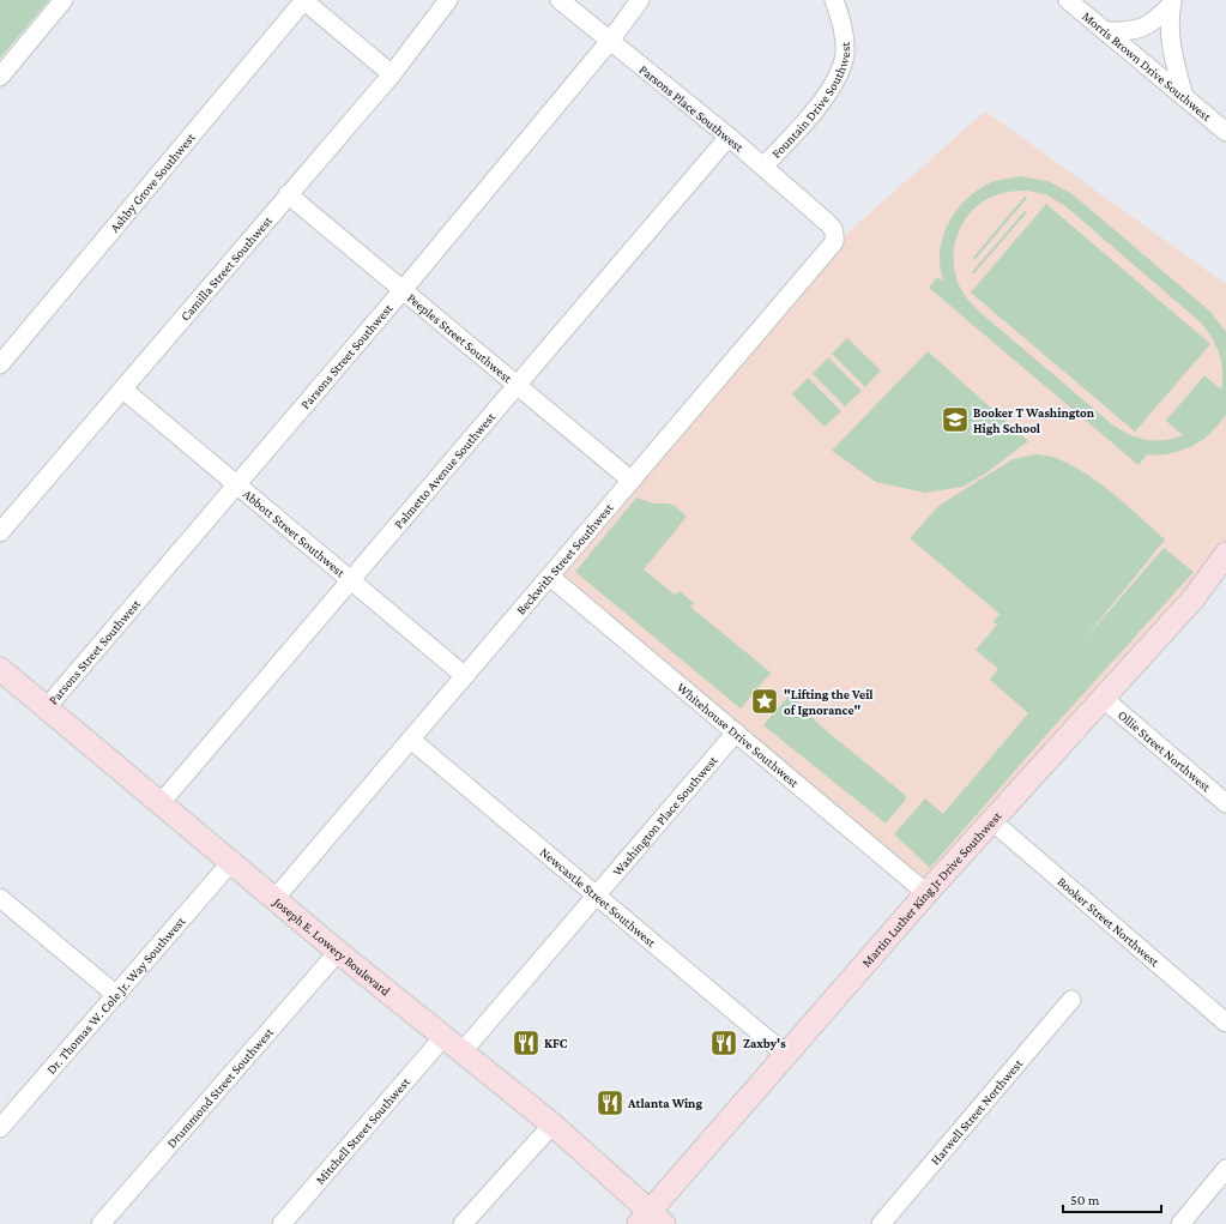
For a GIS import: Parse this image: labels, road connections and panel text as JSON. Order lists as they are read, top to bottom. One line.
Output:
{"streets":{"main road":["Martin Luther King Jr Drive Southwest","Joseph E. Lowery Boulevard"],"street":["Morris Brown Drive Southwest","Fountain Drive Southwest","Parsons Place Southwest","Ashby Grove Southwest","Camilla Street Southwest","Peeples Street Southwest","Parsons Street Southwest","Palmetto Avenue Southwest","Abbott Street Southwest","Beckwith Street Southwest","Whitehouse Drive Southwest","Ollie Street Northwest","Washington Place Southwest","Newcastle Street Southwest","Booker Street Northwest","Dr. Thomas W. Cole Jr. Way Southwest","Drummond Street Southwest","Harwell Street Northwest","Mitchell Street Southwest"]},"crossings":[["Fountain Drive Southwest","Parsons Place Southwest"],["Parsons Place Southwest","Parsons Street Southwest"],["Parsons Place Southwest","Palmetto Avenue Southwest"],["Parsons Place Southwest","Beckwith Street Southwest"],["Camilla Street Southwest","Peeples Street Southwest"],["Camilla Street Southwest","Abbott Street Southwest"],["Peeples Street Southwest","Parsons Street Southwest"],["Peeples Street Southwest","Palmetto Avenue Southwest"],["Peeples Street Southwest","Beckwith Street Southwest"],["Parsons Street Southwest","Abbott Street Southwest"],["Parsons Street Southwest","Joseph E. Lowery Boulevard"],["Palmetto Avenue Southwest","Abbott Street Southwest"],["Palmetto Avenue Southwest","Joseph E. Lowery Boulevard"],["Abbott Street Southwest","Beckwith Street Southwest"],["Beckwith Street Southwest","Whitehouse Drive Southwest"],["Beckwith Street Southwest","Newcastle Street Southwest"],["Beckwith Street Southwest","Joseph E. Lowery Boulevard"],["Whitehouse Drive Southwest","Washington Place Southwest"],["Whitehouse Drive Southwest","Martin Luther King Jr Drive Southwest"],["Ollie Street Northwest","Martin Luther King Jr Drive Southwest"],["Washington Place Southwest","Newcastle Street Southwest"],["Washington Place Southwest","Joseph E. Lowery Boulevard"],["Martin Luther King Jr Drive Southwest","Newcastle Street Southwest"],["Martin Luther King Jr Drive Southwest","Booker Street Northwest"],["Martin Luther King Jr Drive Southwest","Joseph E. Lowery Boulevard"],["Joseph E. Lowery Boulevard","Dr. Thomas W. Cole Jr. Way Southwest"],["Joseph E. Lowery Boulevard","Drummond Street Southwest"],["Joseph E. Lowery Boulevard","Mitchell Street Southwest"]],"places":{"school or university":["Booker T Washington High School"],"place":["\"Lifting the Veil of Ignorance\""],"restaurant":["KFC","Zaxby's","Atlanta Wing"]},"scale_bar":"50 m"}
